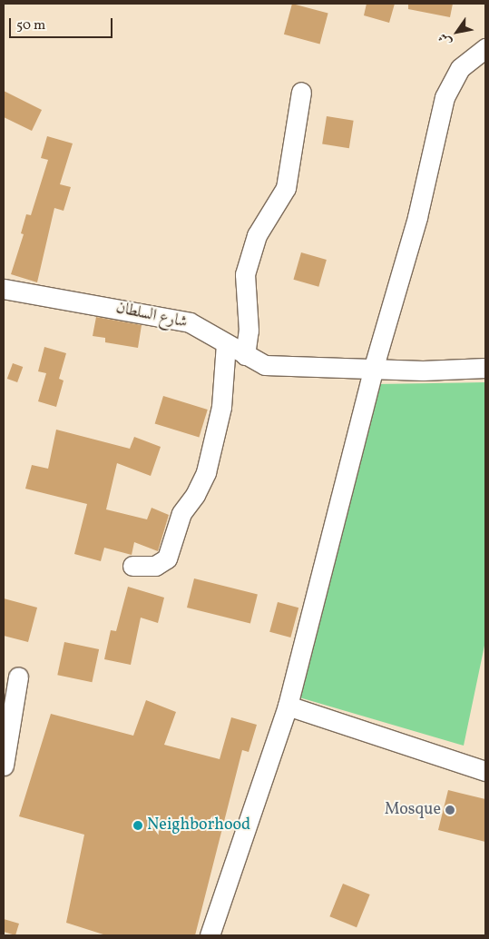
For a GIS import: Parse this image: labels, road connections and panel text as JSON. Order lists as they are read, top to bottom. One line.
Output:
{"streets":{"street":["شارع السلطان"]},"places":["Mosque","Neighborhood"],"scale_bar":"50 m","north":"bottom left"}
